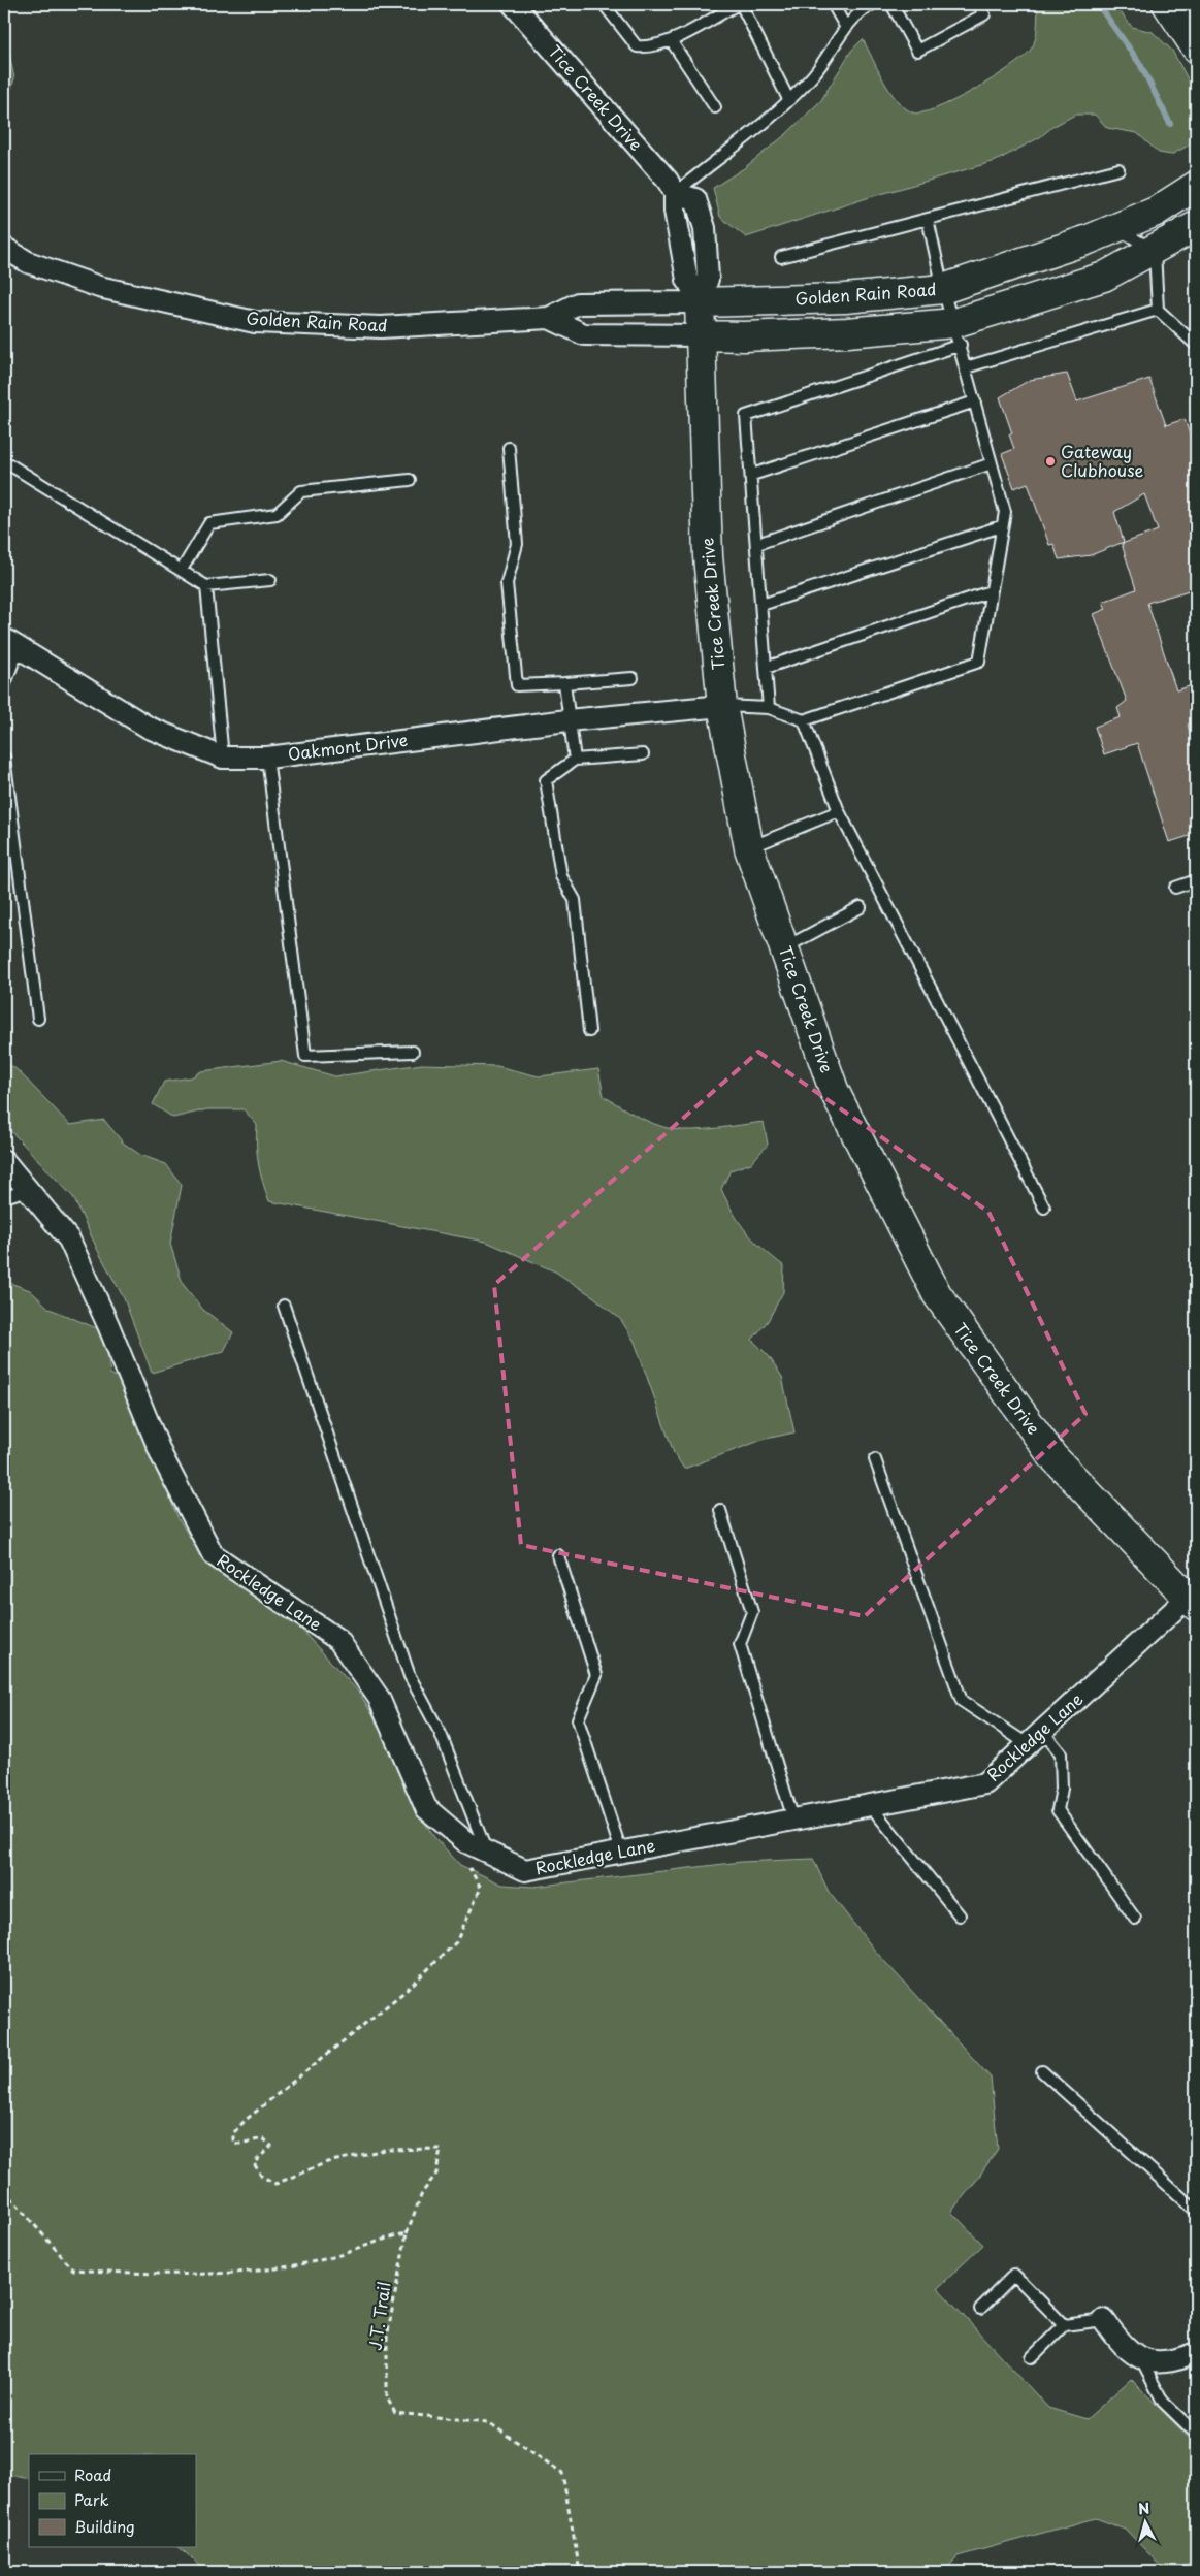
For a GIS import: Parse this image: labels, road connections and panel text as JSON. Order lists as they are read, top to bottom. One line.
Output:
{"streets":{"street":["Tice Creek Drive","Golden Rain Road","Oakmont Drive","Rockledge Lane"],"path":["J.T. Trail"]},"crossings":[["Tice Creek Drive","Golden Rain Road"],["Tice Creek Drive","Oakmont Drive"],["Tice Creek Drive","Rockledge Lane"]],"places":["Gateway Clubhouse"],"legend":["Road","Park","Building"],"north":"top"}
